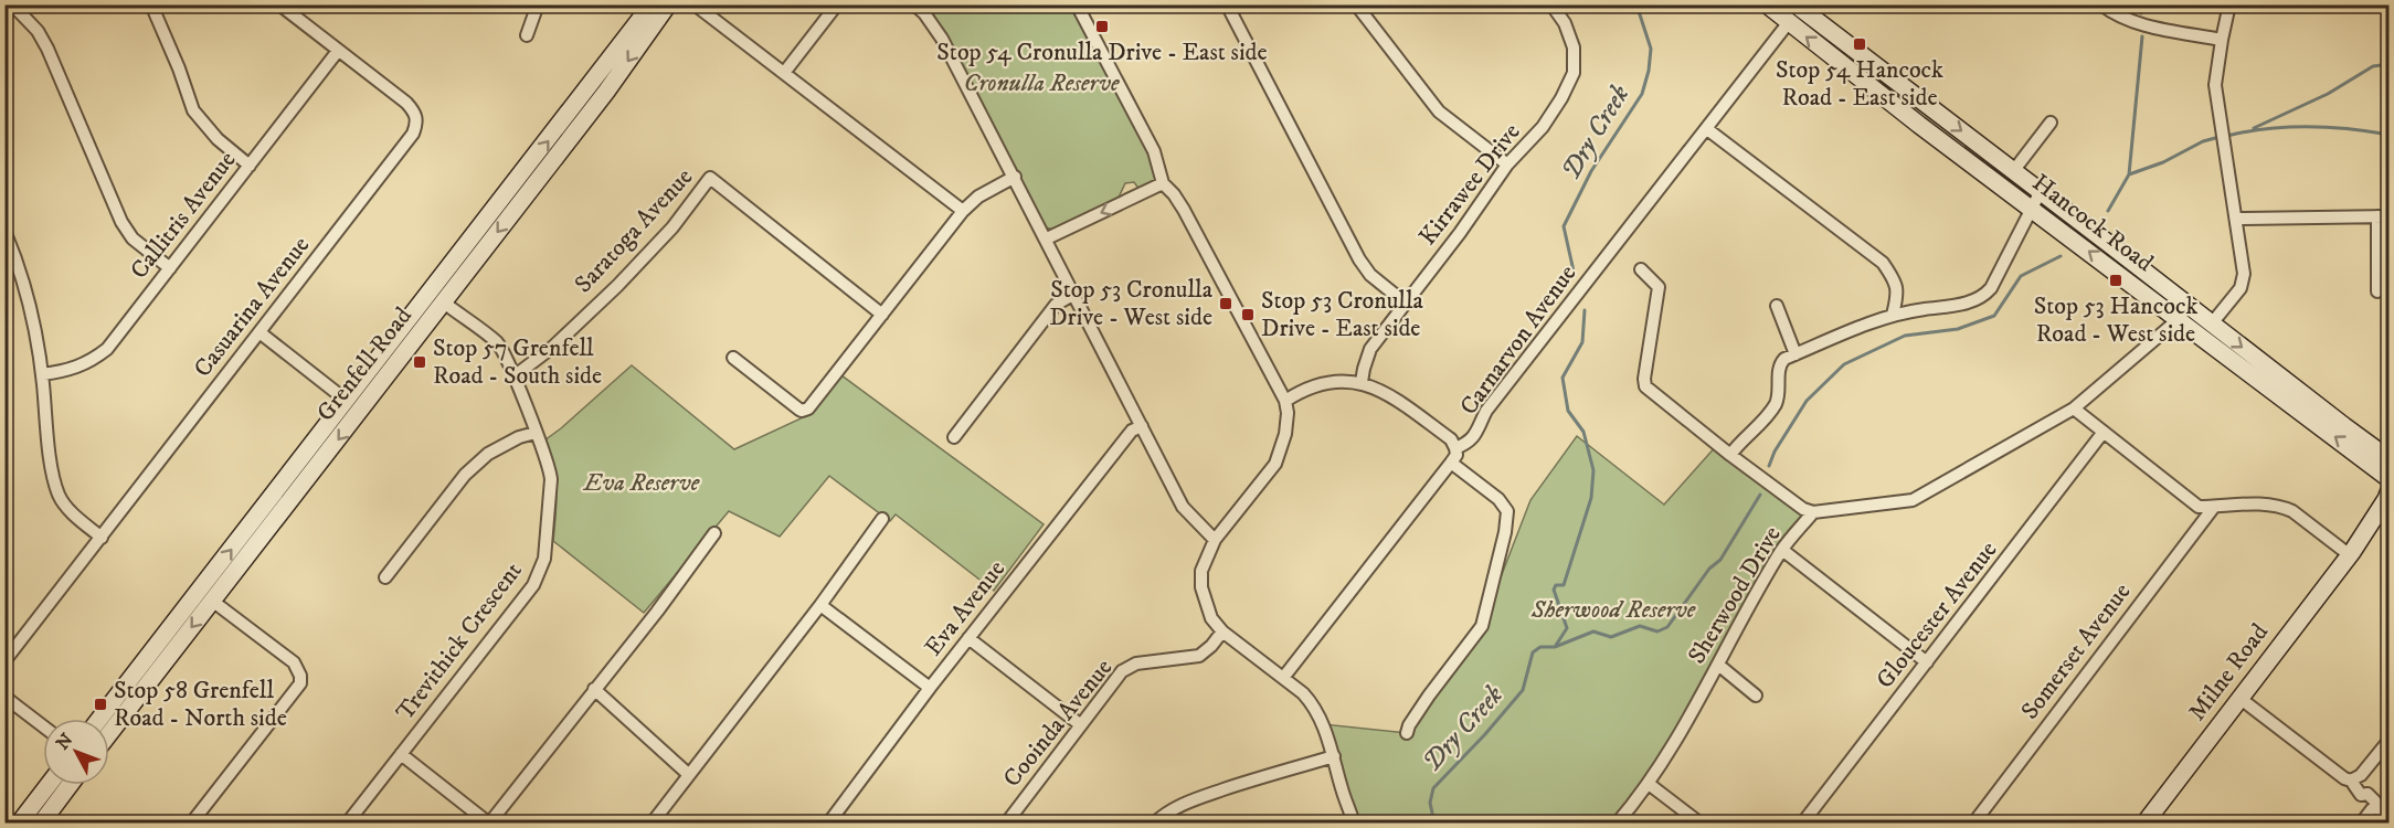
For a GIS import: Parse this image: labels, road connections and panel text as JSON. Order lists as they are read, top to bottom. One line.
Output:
{"streets":{"main road":["Hancock Road","Grenfell Road","Milne Road"],"street":["Kirrawee Drive","Callitris Avenue","Saratoga Avenue","Casuarina Avenue","Carnarvon Avenue","Sherwood Drive","Eva Avenue","Gloucester Avenue","Trevithick Crescent","Somerset Avenue","Cooinda Avenue"]},"crossings":[["Callitris Avenue","Casuarina Avenue"],["Hancock Road","Carnarvon Avenue"],["Hancock Road","Sherwood Drive"],["Saratoga Avenue","Trevithick Crescent"],["Grenfell Road","Trevithick Crescent"]],"water":["Dry Creek"],"parks":["Cronulla Reserve","Eva Reserve","Sherwood Reserve"],"places":{"transit":["Stop 54 Cronulla Drive - East side","Stop 54 Hancock Road - East side","Stop 53 Hancock Road - West side","Stop 53 Cronulla Drive - West side","Stop 53 Cronulla Drive - East side","Stop 57 Grenfell Road - South side","Stop 58 Grenfell Road - North side"]},"north":"top left"}
